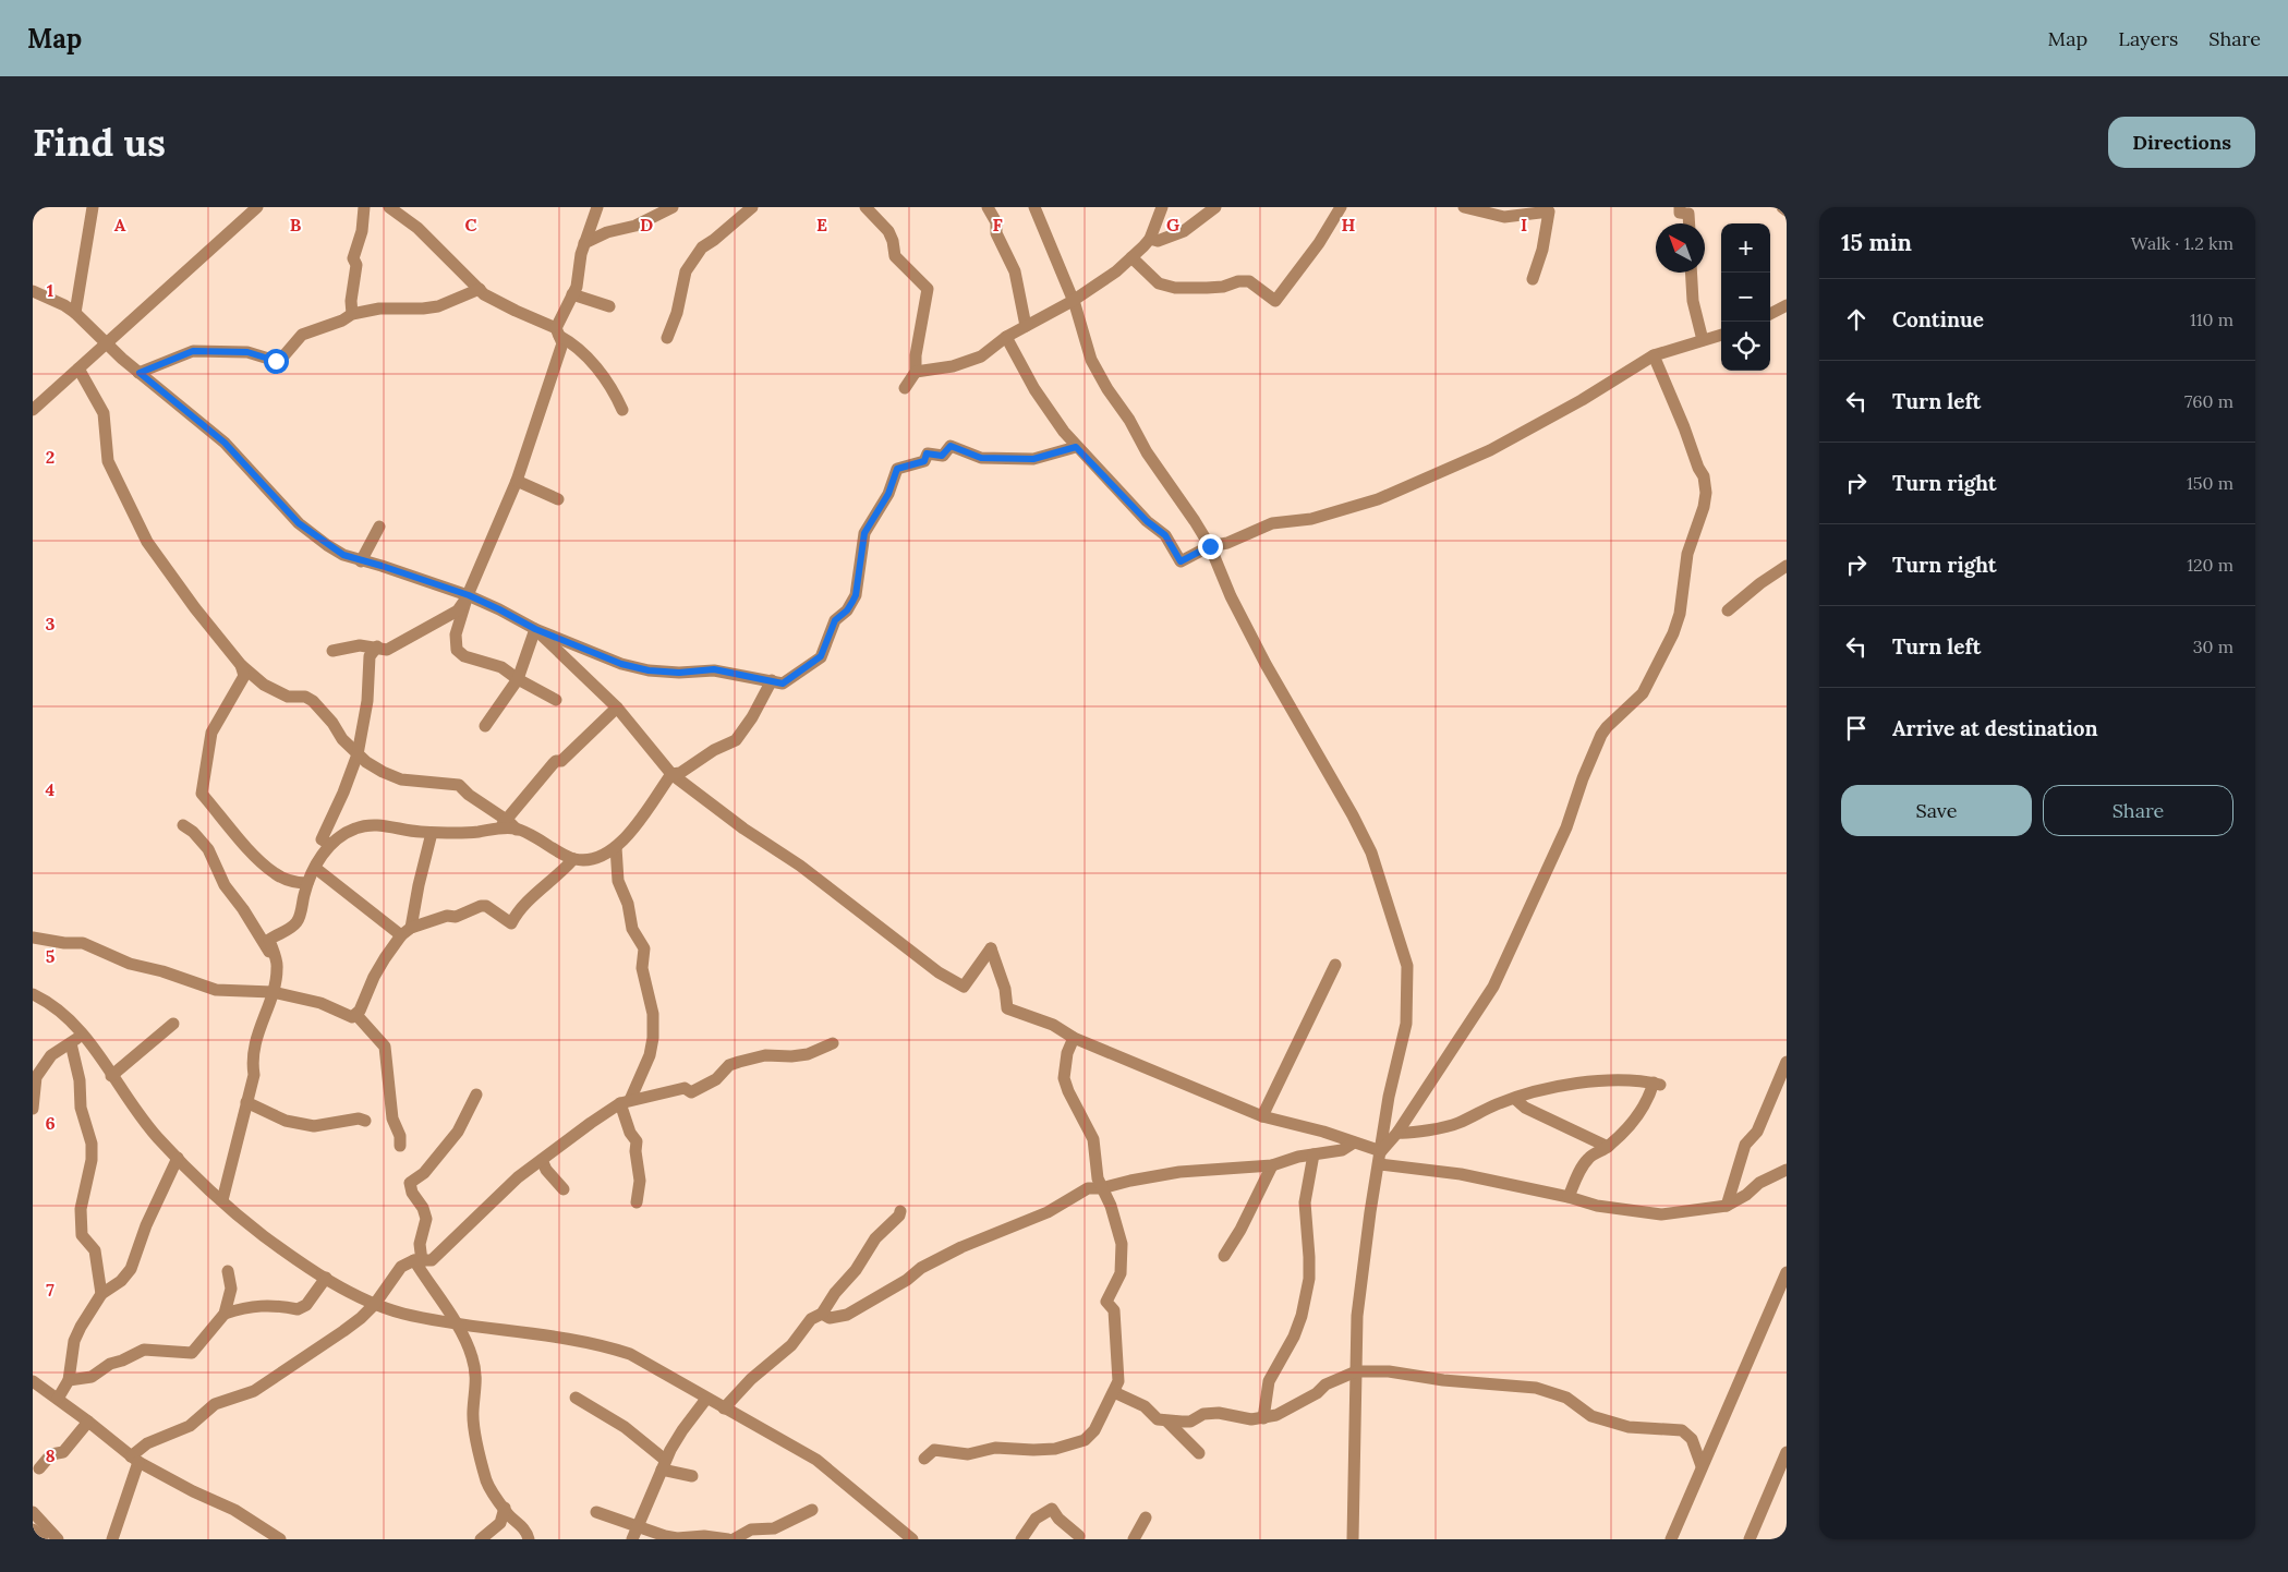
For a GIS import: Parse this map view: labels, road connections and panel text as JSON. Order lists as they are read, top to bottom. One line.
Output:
{"north":"top left","page":{"header":"Map","nav":["Map","Layers","Share"],"buttons":["Directions",["Save","Share"]],"title":"Find us","heading":["15 min","Walk · 1.2 km"],"map_buttons":["+","−"],"list":[["Continue","110 m"],["Turn left","760 m"],["Turn right","150 m"],["Turn right","120 m"],["Turn left","30 m"],"Arrive at destination"]},"grid":{"columns":["A","B","C","D","E","F","G","H","I"],"rows":["1","2","3","4","5","6","7","8"]}}
